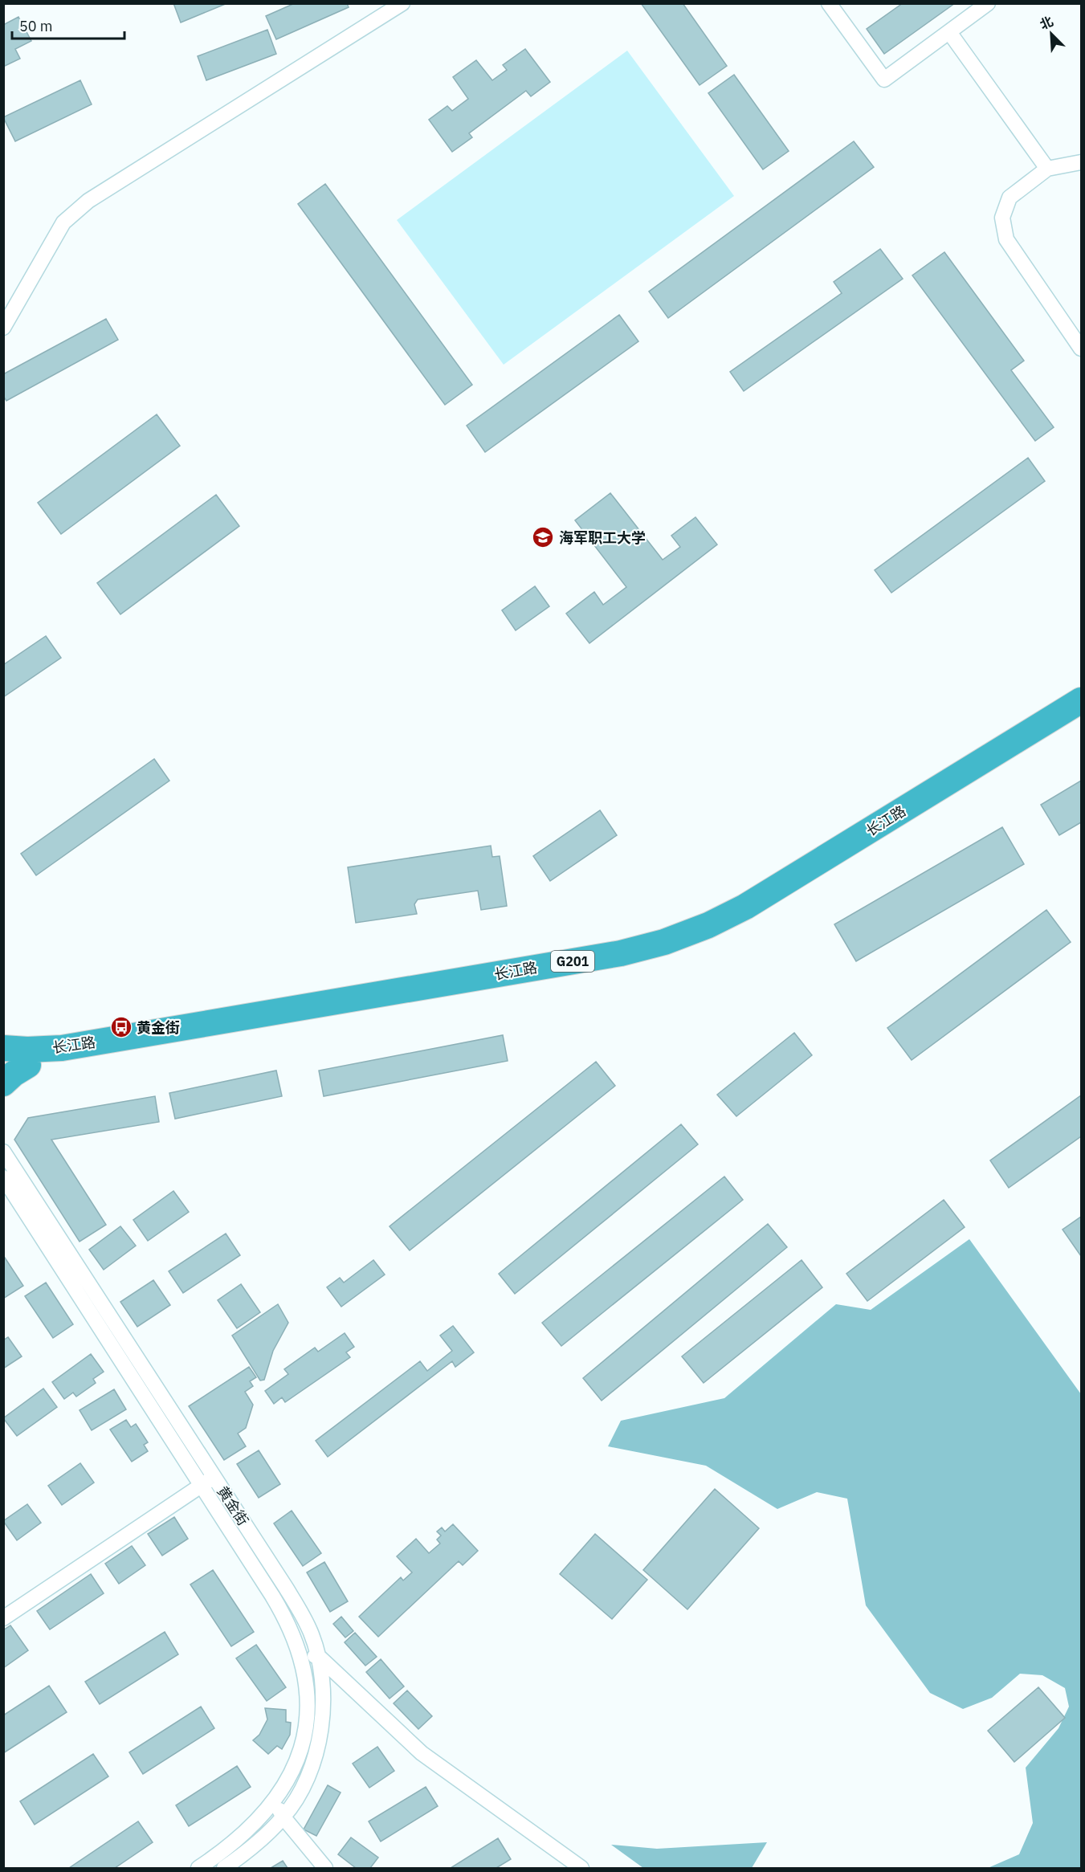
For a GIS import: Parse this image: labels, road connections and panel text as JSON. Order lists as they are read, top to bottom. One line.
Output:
{"streets":{"highway":["长江路","G201"],"street":["黄金街"]},"places":{"school or university":["海军职工大学"],"bus stop":["黄金街"]},"scale_bar":"50 m","north":"top left"}
